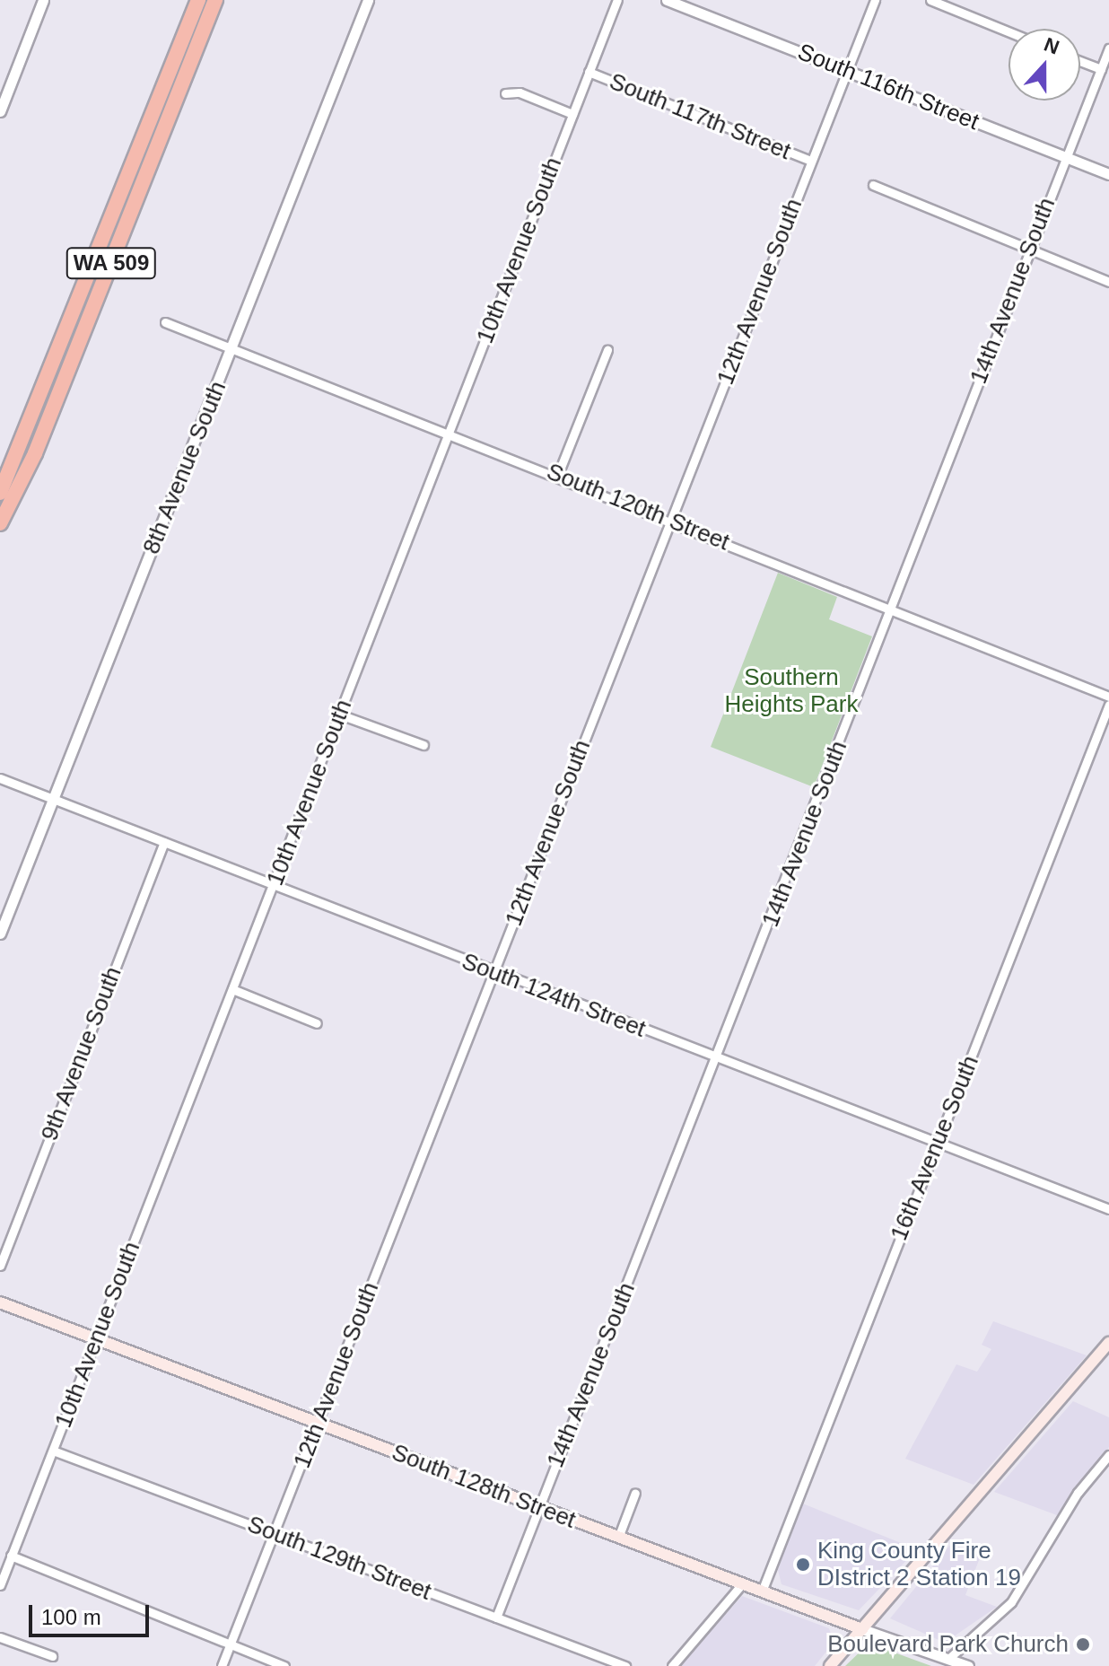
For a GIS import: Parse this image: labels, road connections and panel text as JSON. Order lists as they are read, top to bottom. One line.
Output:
{"streets":{"highway":["WA 509"],"main road":["South 128th Street"],"street":["South 116th Street","South 117th Street","10th Avenue South","14th Avenue South","12th Avenue South","8th Avenue South","South 120th Street","South 124th Street","9th Avenue South","16th Avenue South","South 129th Street"]},"crossings":[["South 116th Street","14th Avenue South"],["South 116th Street","12th Avenue South"],["South 117th Street","10th Avenue South"],["South 117th Street","12th Avenue South"],["10th Avenue South","South 120th Street"],["10th Avenue South","South 124th Street"],["10th Avenue South","South 128th Street"],["10th Avenue South","South 129th Street"],["14th Avenue South","South 120th Street"],["14th Avenue South","South 124th Street"],["14th Avenue South","South 128th Street"],["14th Avenue South","South 129th Street"],["12th Avenue South","South 120th Street"],["12th Avenue South","South 124th Street"],["12th Avenue South","South 128th Street"],["12th Avenue South","South 129th Street"],["8th Avenue South","South 120th Street"],["8th Avenue South","South 124th Street"],["South 124th Street","9th Avenue South"],["South 124th Street","16th Avenue South"],["16th Avenue South","South 128th Street"]],"parks":["Southern Heights Park"],"places":["King County Fire DIstrict 2 Station 19","Boulevard Park Church"],"scale_bar":"100 m","north":"top"}
